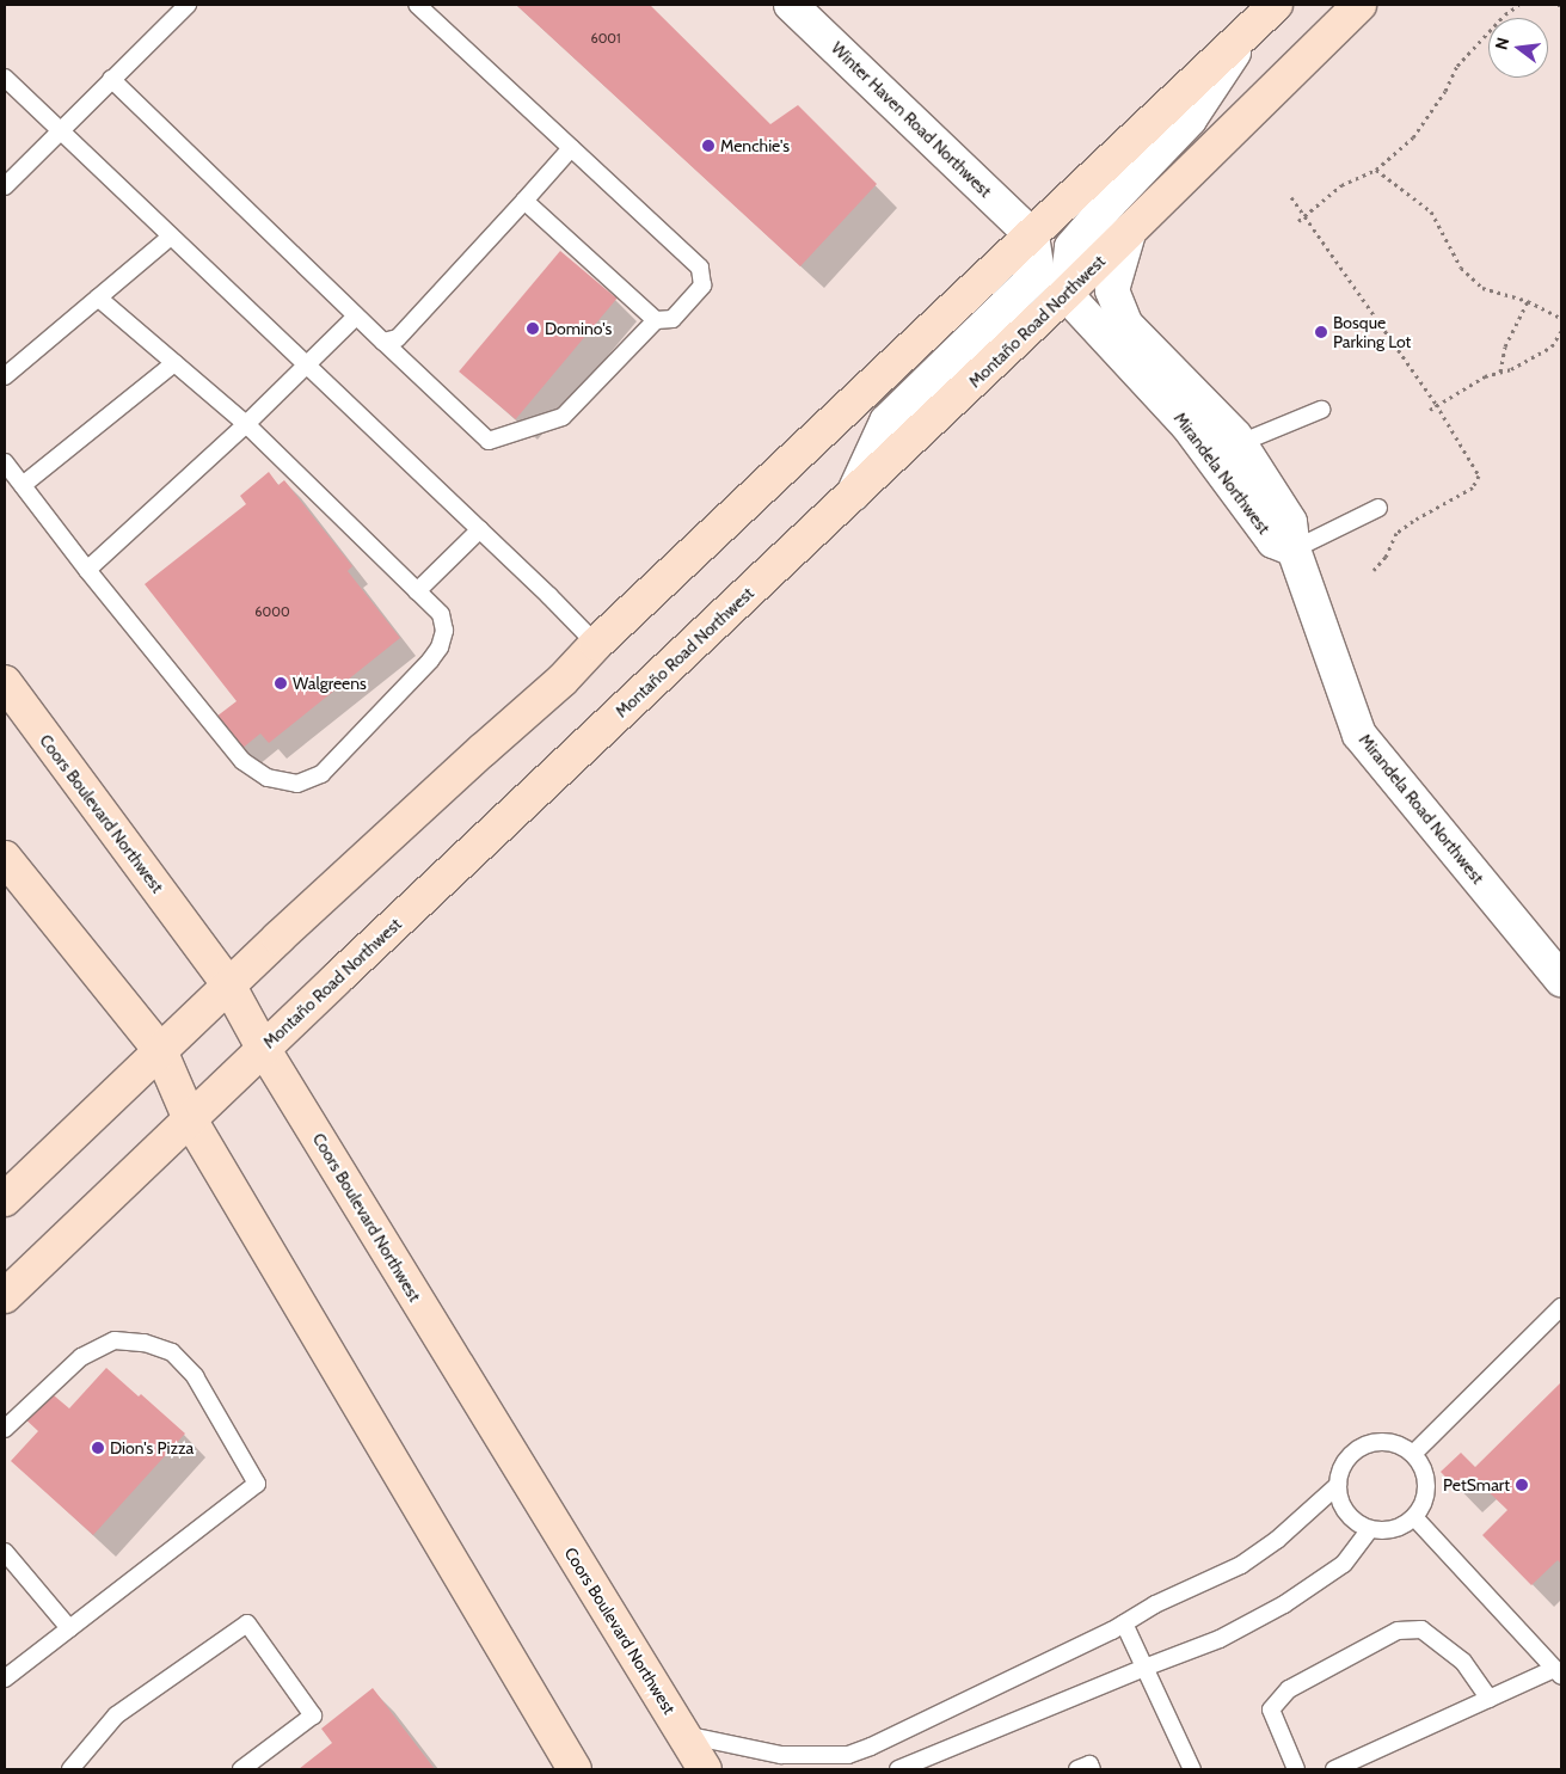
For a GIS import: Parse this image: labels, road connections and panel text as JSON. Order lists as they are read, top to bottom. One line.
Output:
{"streets":{"main road":["Montaño Road Northwest","Coors Boulevard Northwest"],"street":["Winter Haven Road Northwest","Mirandela Northwest","Mirandela Road Northwest"]},"crossings":[["Montaño Road Northwest","Mirandela Northwest"],["Montaño Road Northwest","Coors Boulevard Northwest"],["Mirandela Northwest","Mirandela Road Northwest"]],"places":["Menchie's","Domino's","Bosque Parking Lot","Walgreens","Dion's Pizza","PetSmart"],"house_numbers":["6001","6000"],"north":"left"}
